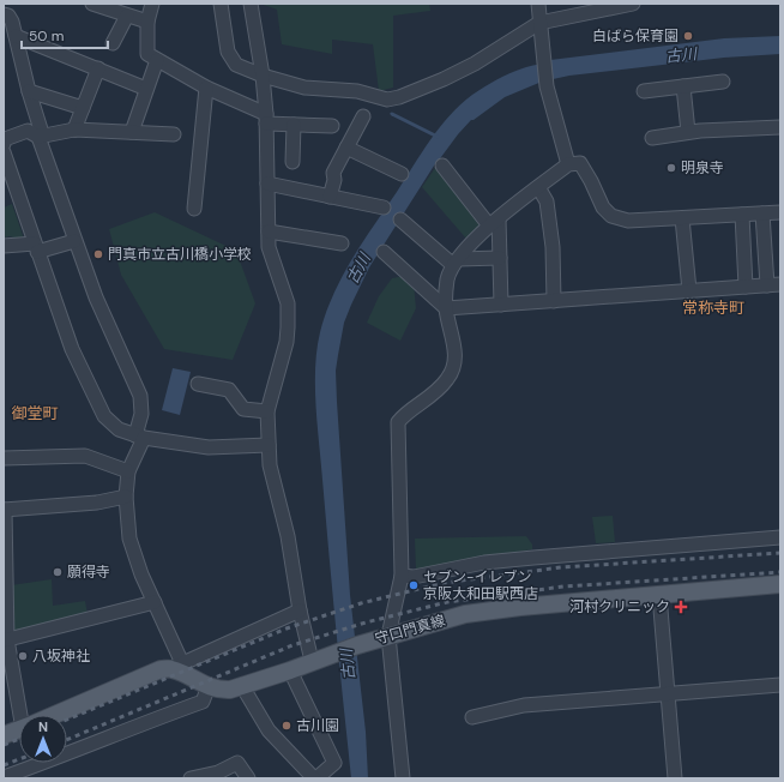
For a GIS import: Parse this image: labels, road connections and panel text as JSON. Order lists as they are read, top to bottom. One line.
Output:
{"streets":{"main road":["守口門真線"]},"districts":["常称寺町","御堂町"],"water":["古川"],"places":{"other":["白ばら保育園","明泉寺","門真市立古川橋小学校","願得寺","セブン-イレブン 京阪大和田駅西店","八坂神社","古川園"],"health":["河村クリニック"]},"scale_bar":"50 m","north":"top"}
